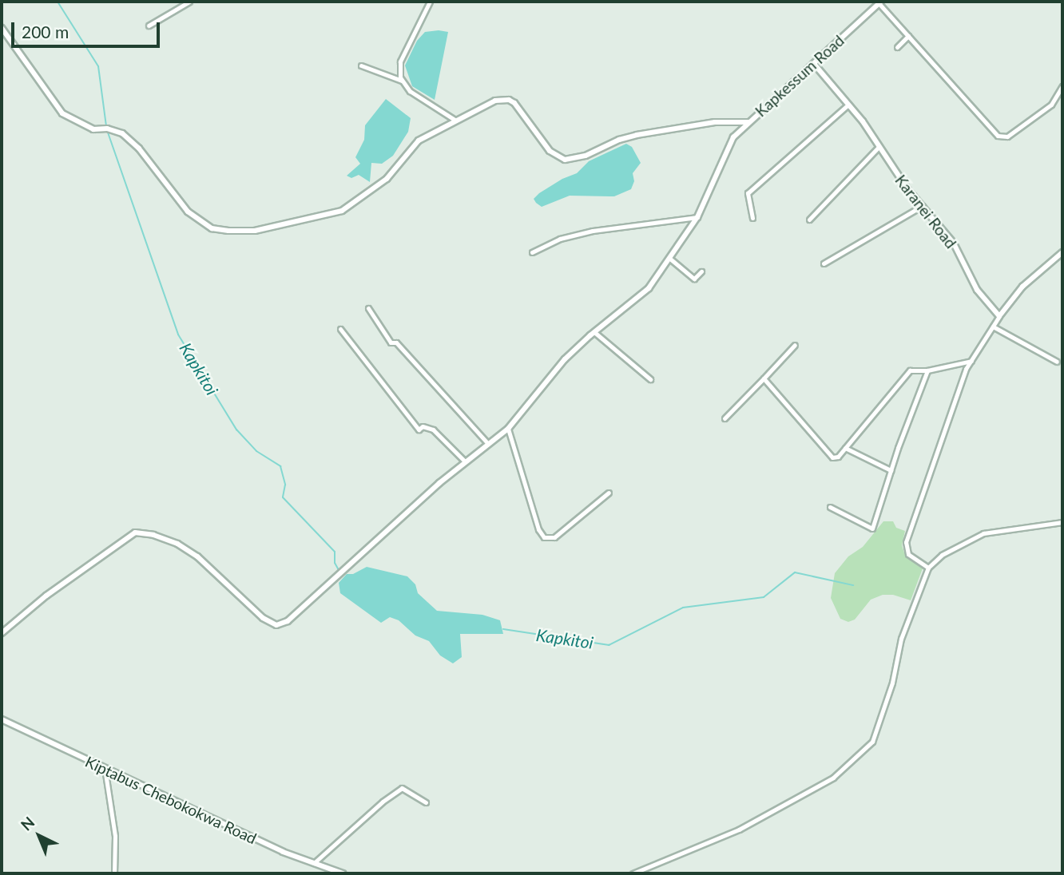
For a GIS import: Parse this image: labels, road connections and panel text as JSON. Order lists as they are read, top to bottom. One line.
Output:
{"streets":{"street":["Kapkessum Road","Karanei Road","Kiptabus Chebokokwa Road"]},"crossings":[["Kapkessum Road","Karanei Road"]],"water":["Kapkitoi"],"scale_bar":"200 m","north":"top left"}
